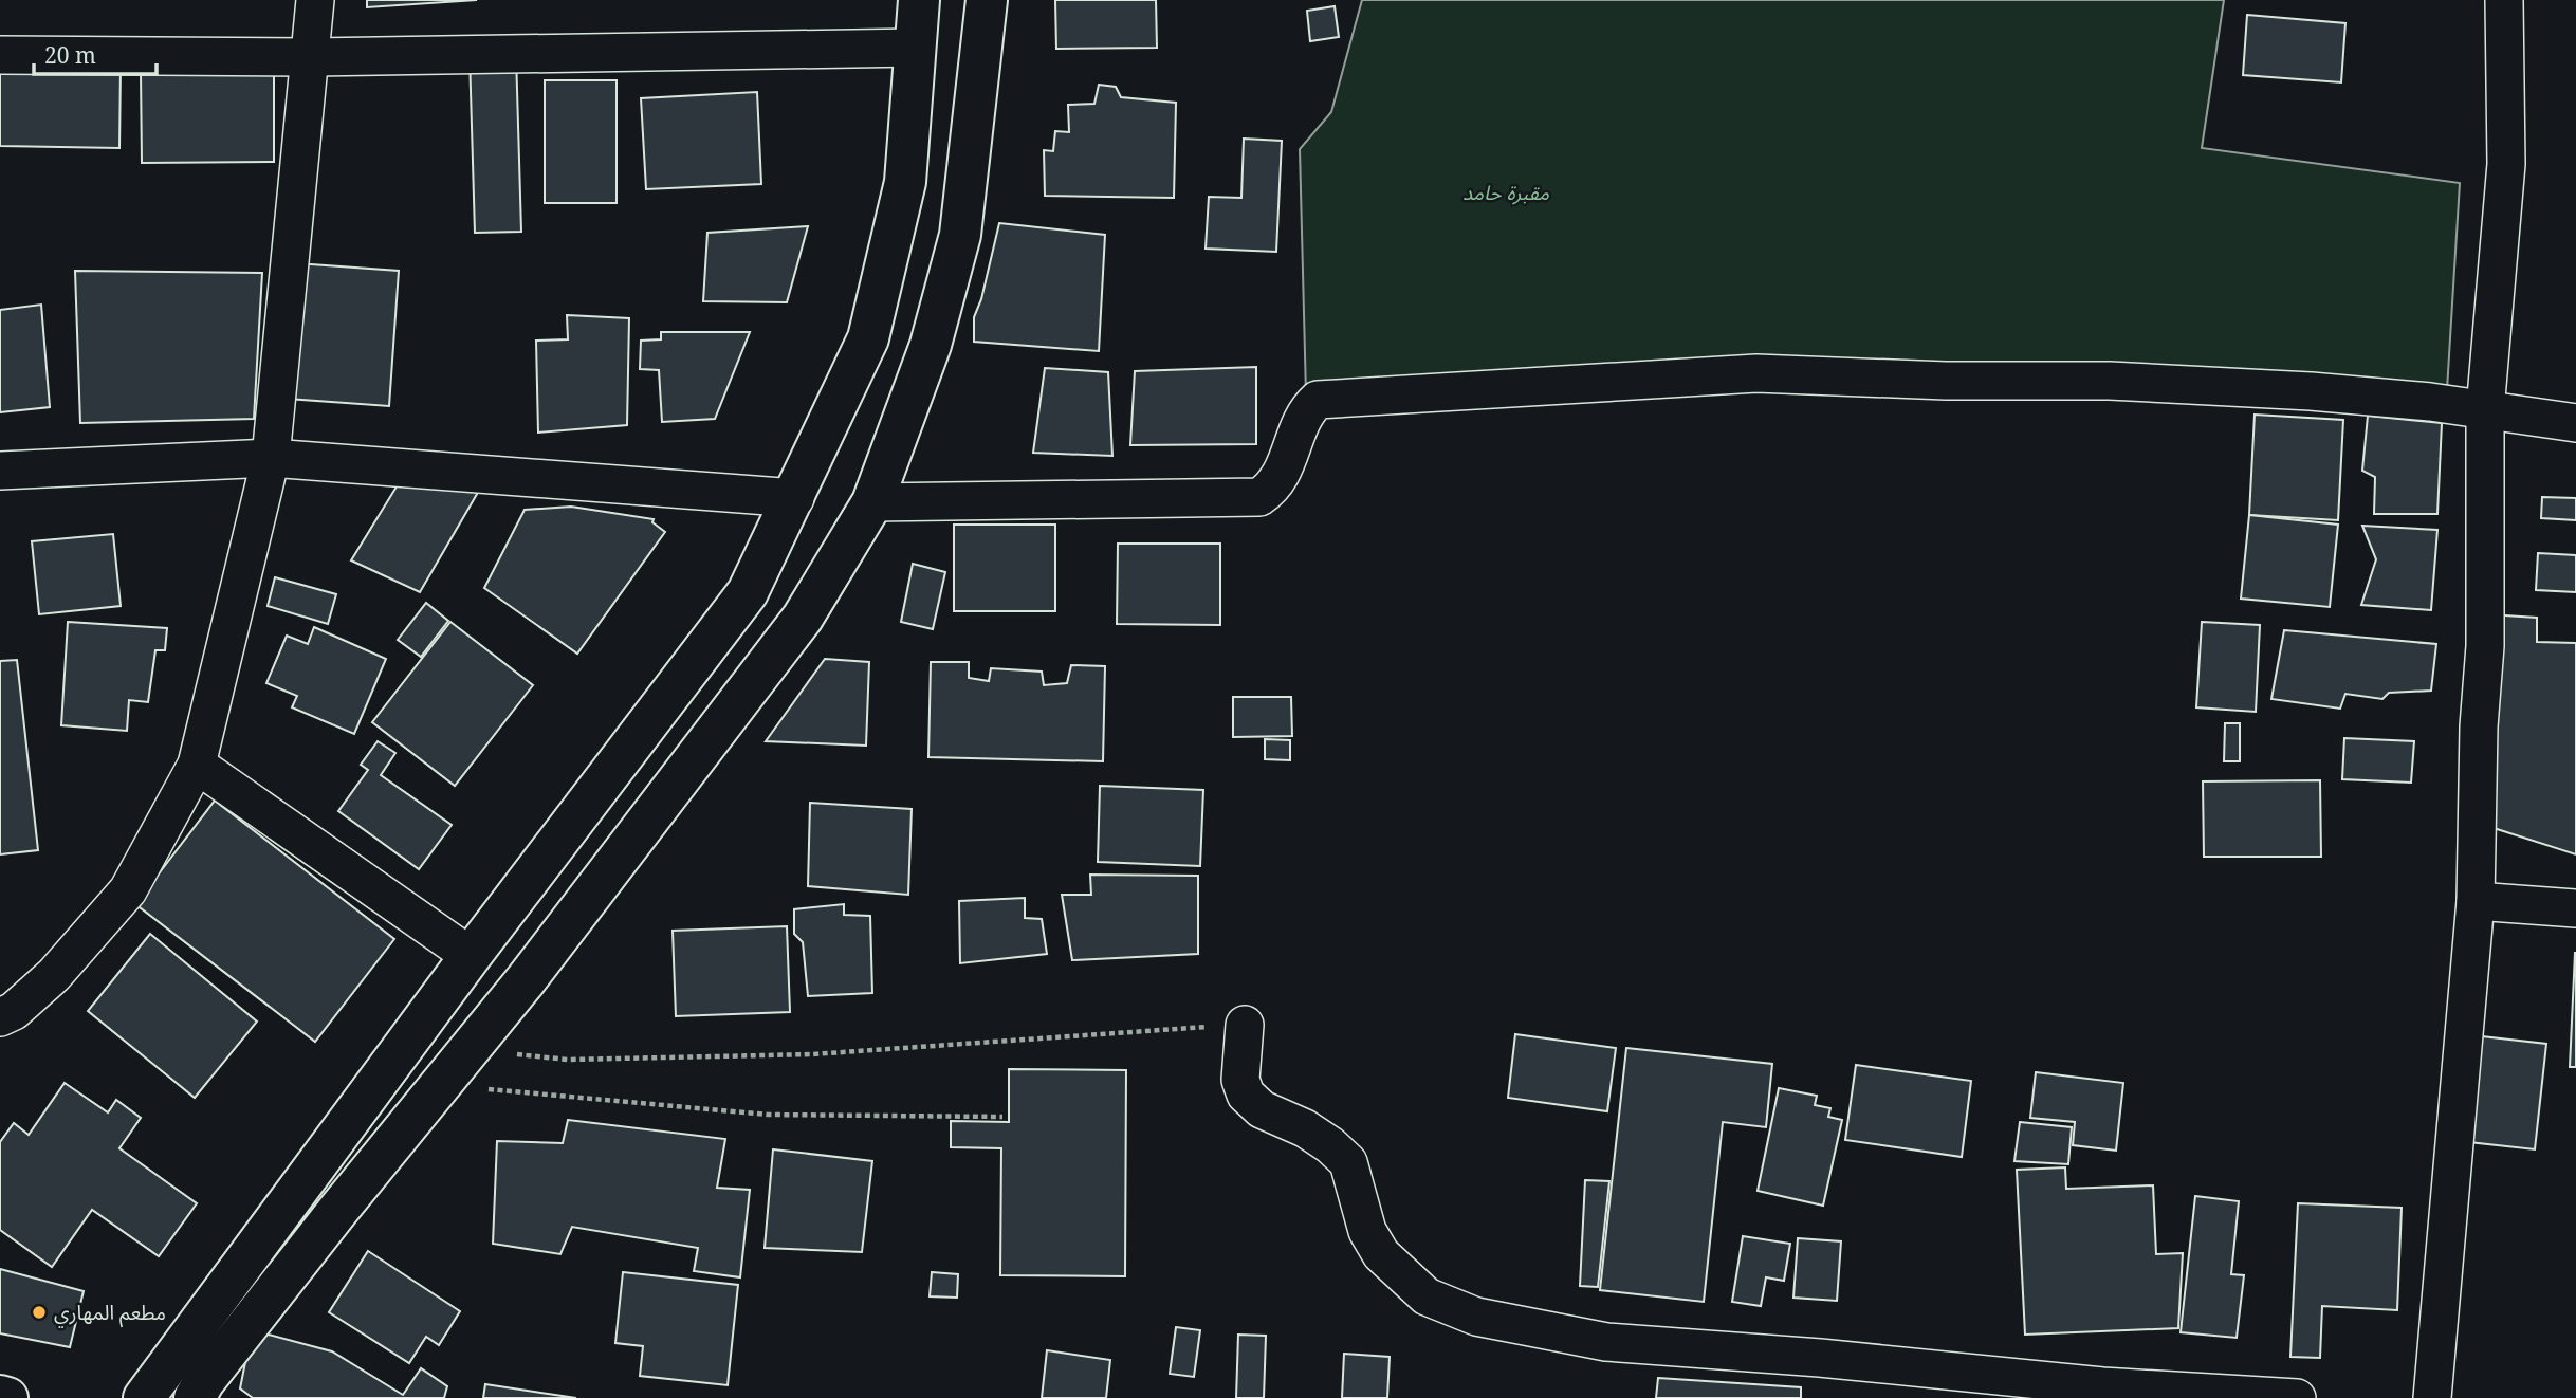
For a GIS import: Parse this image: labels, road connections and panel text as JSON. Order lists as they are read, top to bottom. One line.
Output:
{"parks":["مقبرة حامد"],"places":["مطعم المهاري"],"scale_bar":"20 m"}
